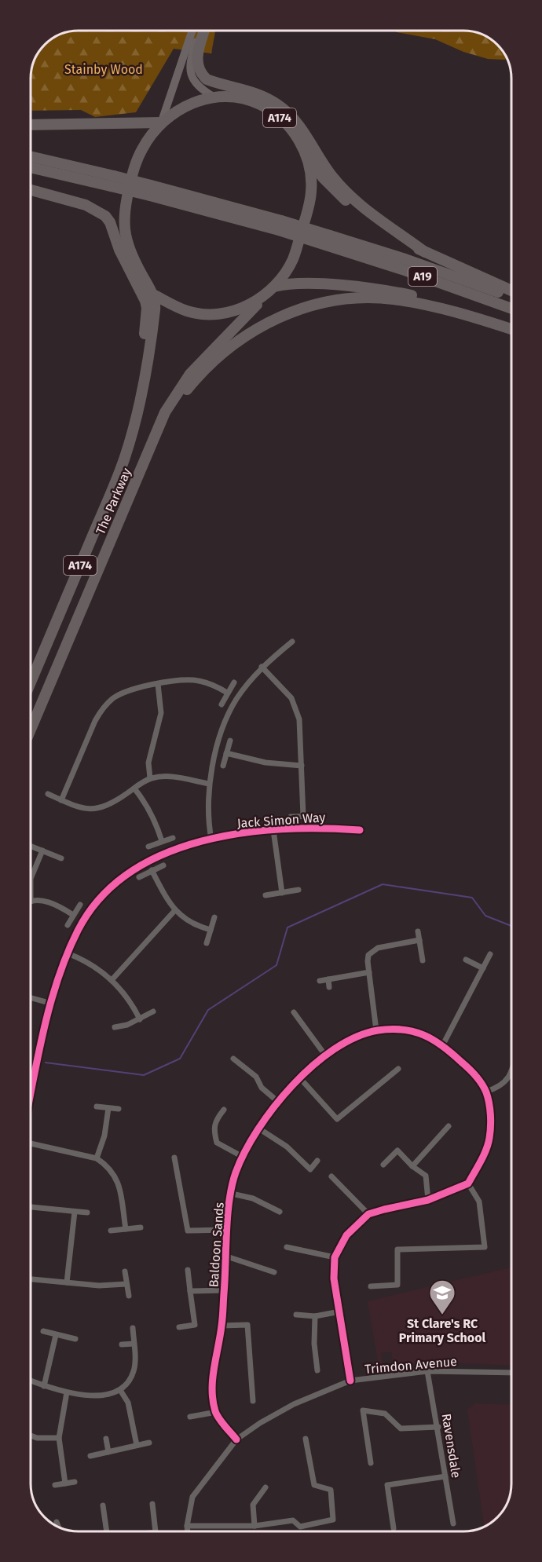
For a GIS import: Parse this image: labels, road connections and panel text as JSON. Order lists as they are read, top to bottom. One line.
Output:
{"streets":{"highway":["A174","A19","The Parkway"],"street":["Jack Simon Way","Baldoon Sands","Trimdon Avenue","Ravensdale"]},"crossings":[["A174","The Parkway"],["Trimdon Avenue","Ravensdale"]],"parks":["Stainby Wood"],"places":{"school or university":["St Clare's RC Primary School"]}}
